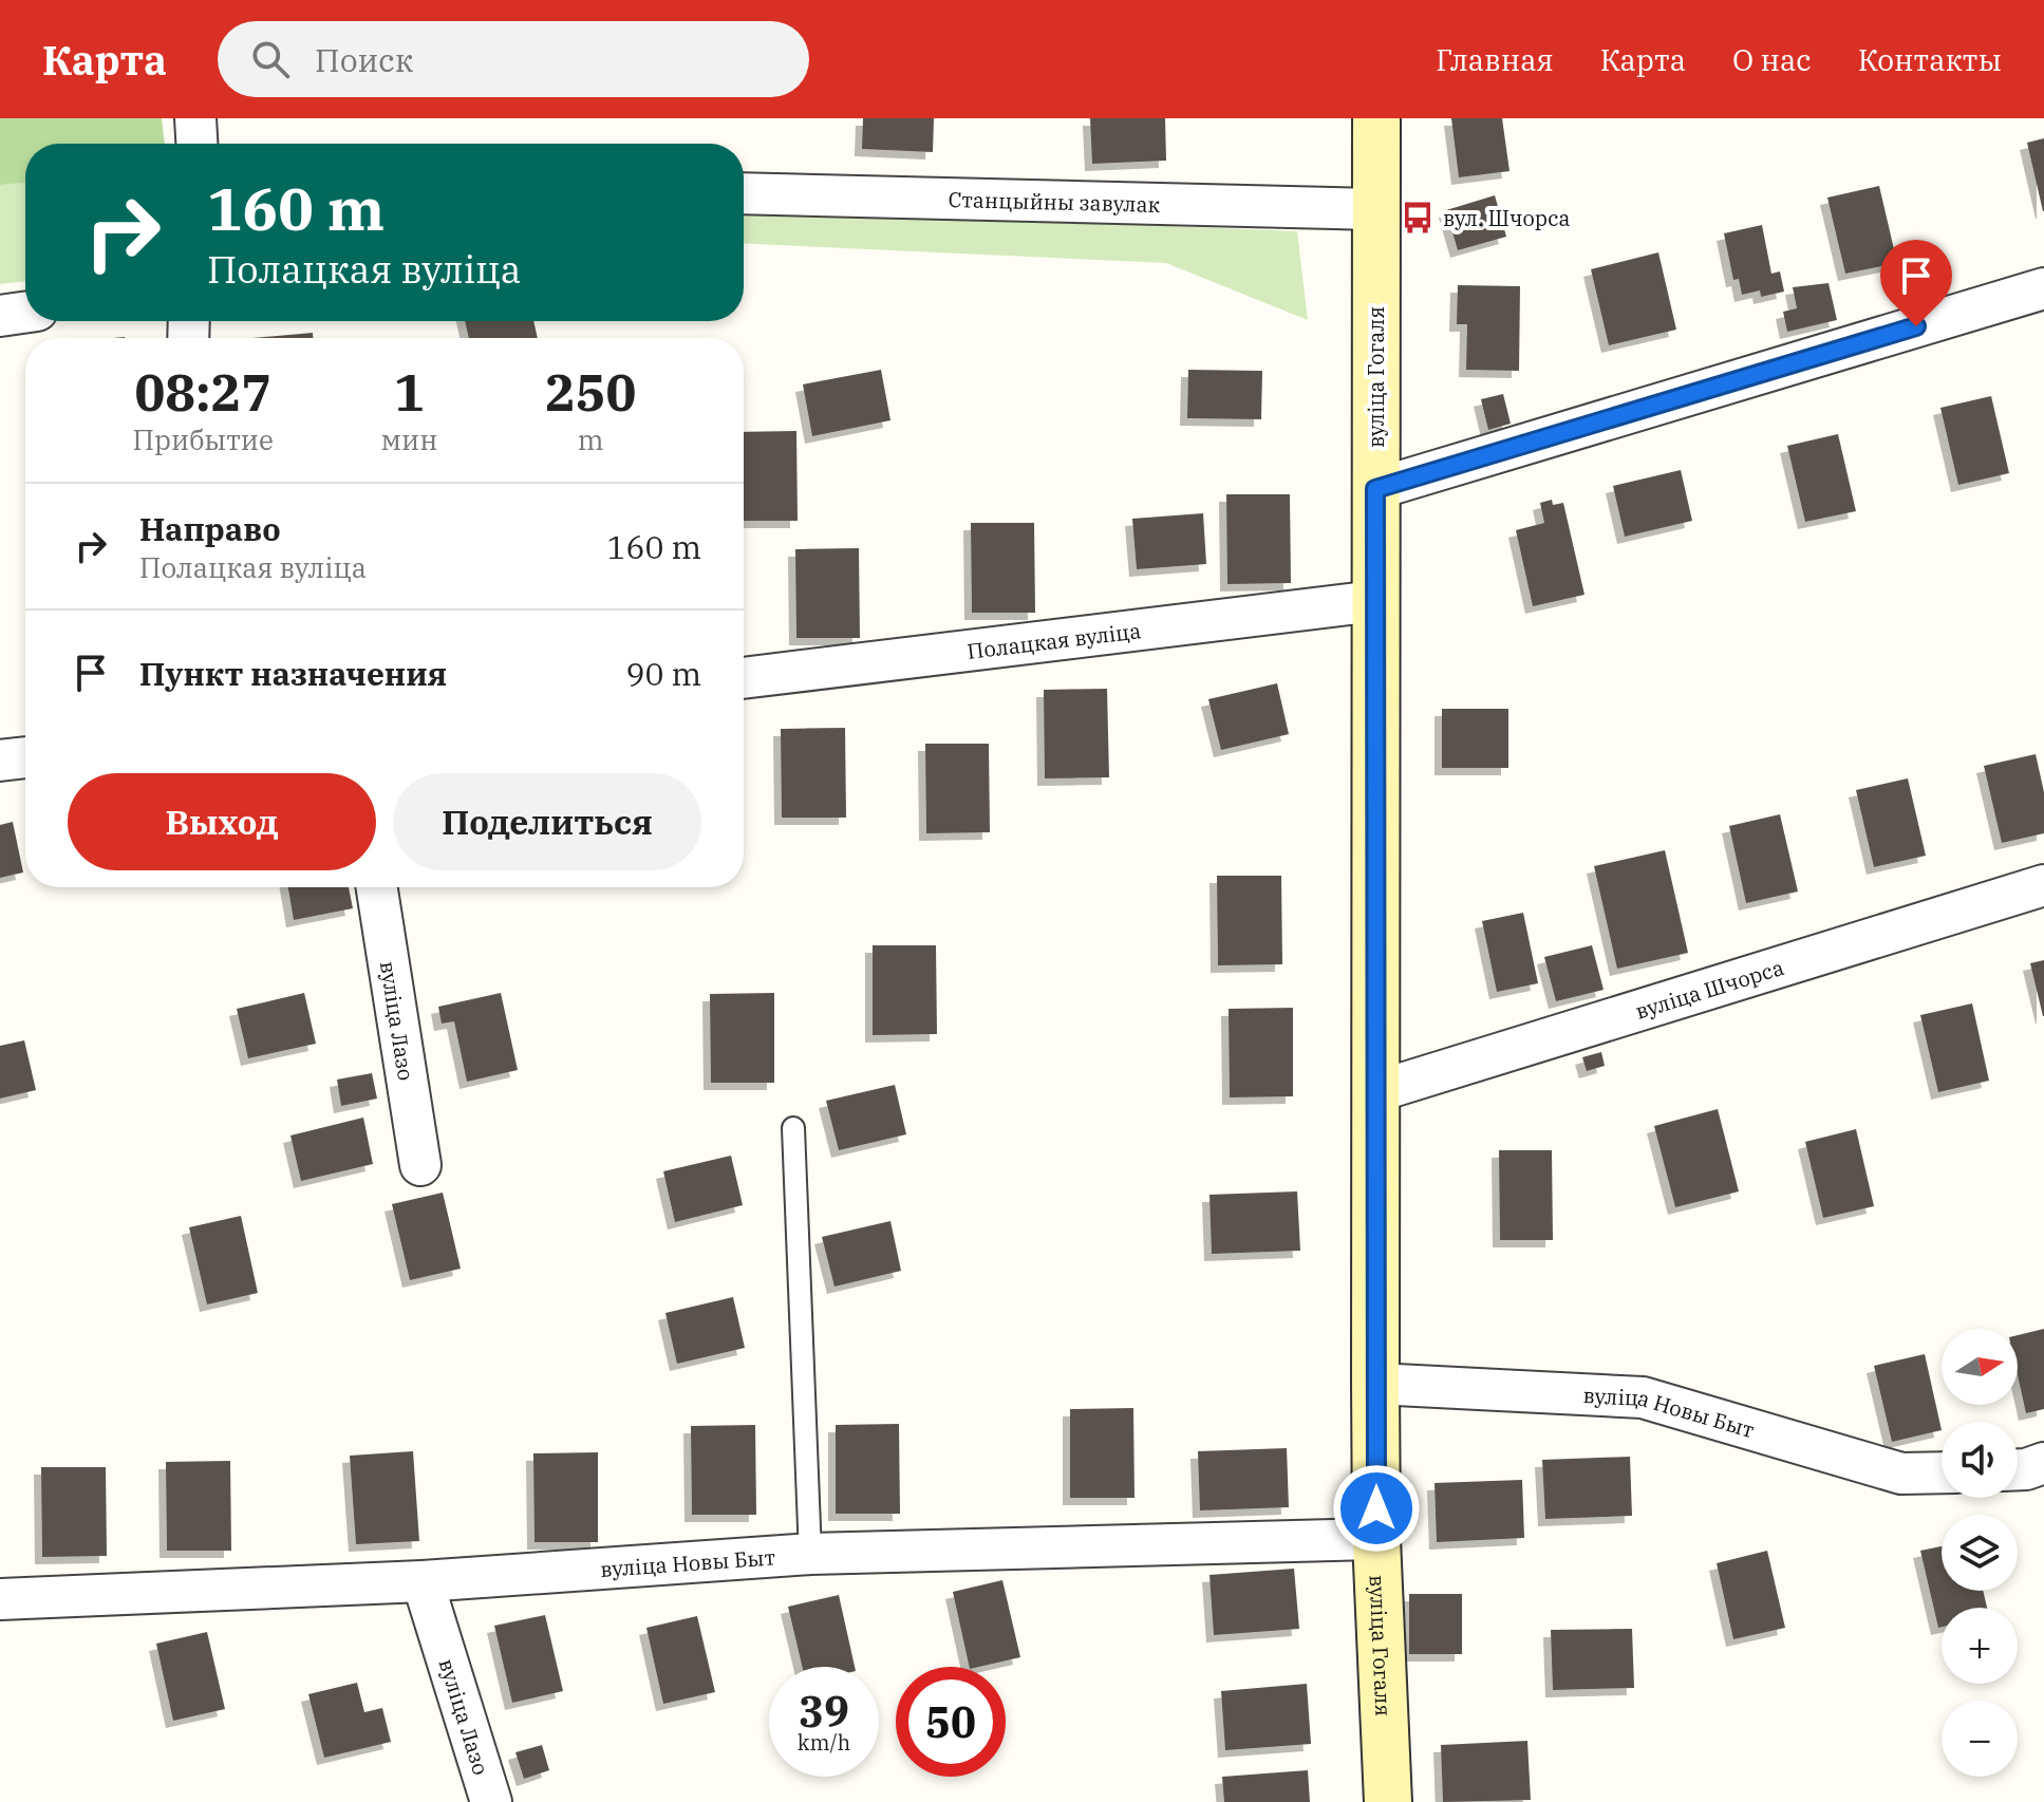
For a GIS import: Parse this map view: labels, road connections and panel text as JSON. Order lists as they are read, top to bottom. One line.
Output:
{"streets":{"main road":["вуліца Гогаля"],"street":["Станцыйны завулак","Полацкая вуліца","вуліца Шчорса","вуліца Лазо","вуліца Новы Быт"]},"crossings":[["Станцыйны завулак","вуліца Гогаля"],["вуліца Гогаля","Полацкая вуліца"],["вуліца Гогаля","вуліца Шчорса"],["вуліца Гогаля","вуліца Новы Быт"],["вуліца Лазо","вуліца Новы Быт"]],"places":{"bus stop":["вул. Шчорса"]},"north":"right","page":{"header":"Карта","search":"Поиск","nav":["Главная","Карта","О нас","Контакты"],"turn":["160 m","Полацкая вуліца"],"eta":["08:27","Прибытие","1","мин","250","m"],"list":[{"name":"Направо","note":"Полацкая вуліца","value":"160 m"},{"name":"Пункт назначения","value":"90 m"}],"buttons":["Выход","Поделиться"],"map_buttons":["+","−"],"speed":"39 km/h","limit":"50"}}
